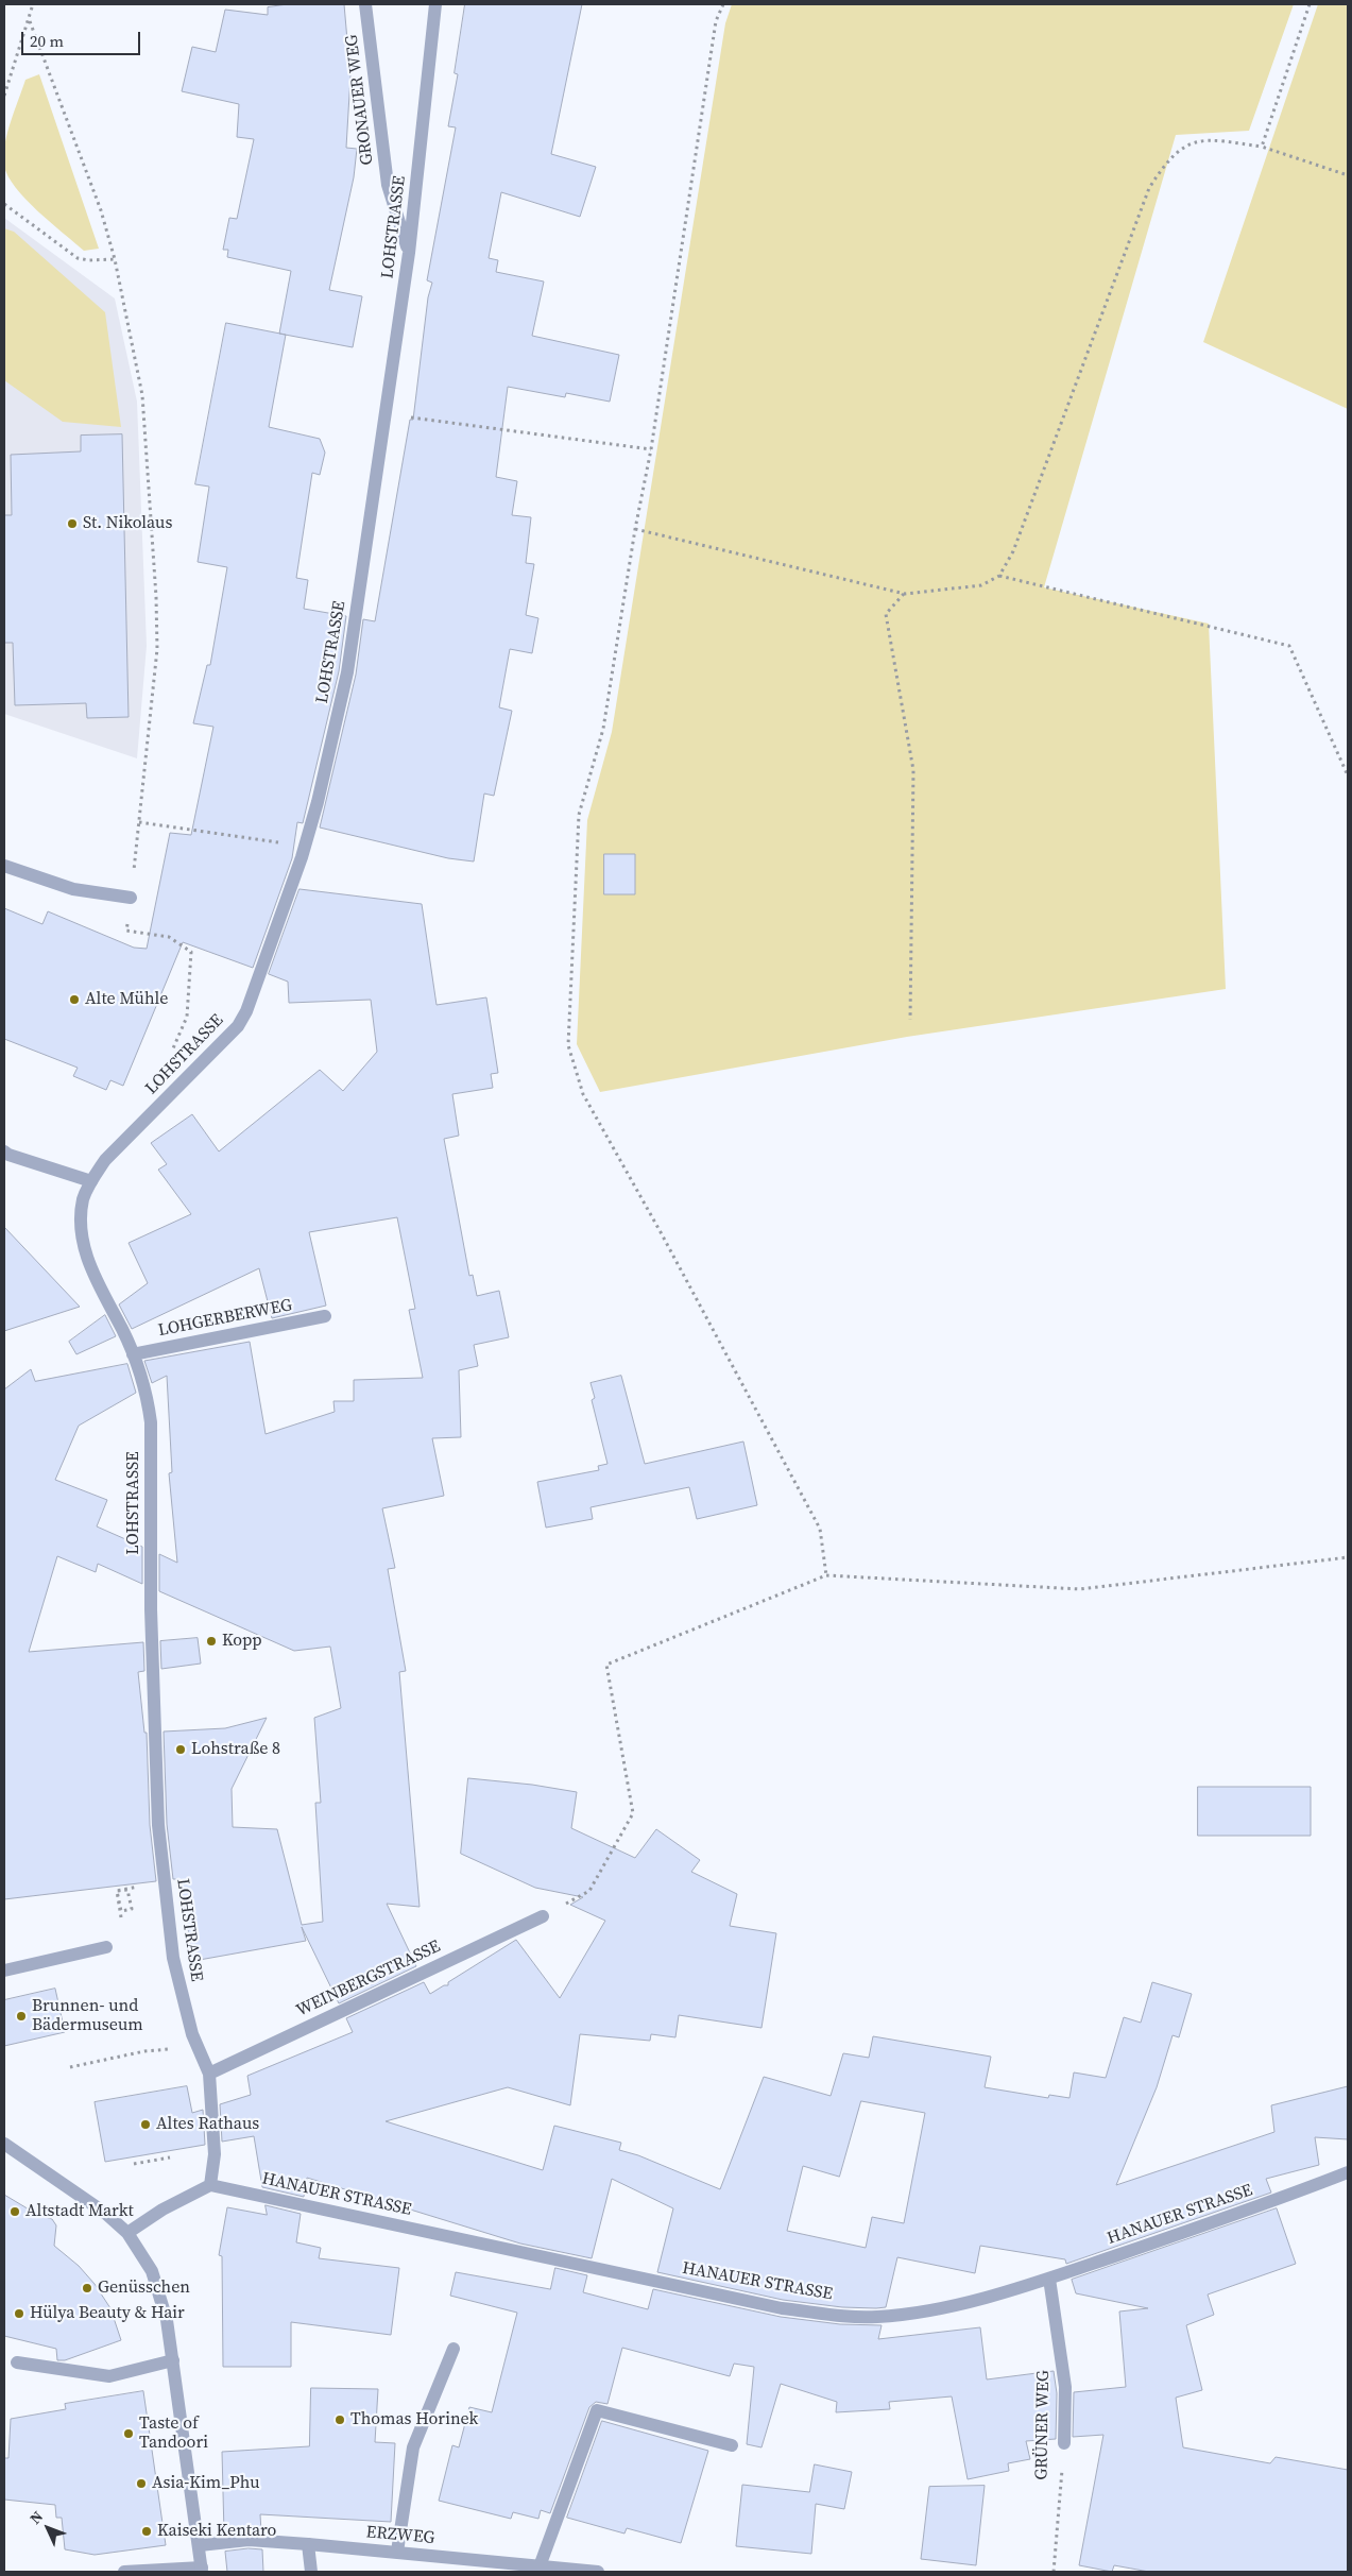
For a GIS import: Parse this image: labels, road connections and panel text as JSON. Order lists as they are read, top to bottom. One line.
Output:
{"streets":{"street":["GRONAUER WEG","LOHSTRASSE","LOHGERBERWEG","WEINBERGSTRASSE","HANAUER STRASSE","GRÜNER WEG","ERZWEG"]},"crossings":[["GRONAUER WEG","LOHSTRASSE"],["LOHSTRASSE","LOHGERBERWEG"],["LOHSTRASSE","WEINBERGSTRASSE"],["LOHSTRASSE","HANAUER STRASSE"],["HANAUER STRASSE","GRÜNER WEG"]],"places":["St. Nikolaus","Alte Mühle","Kopp","Lohstraße 8","Brunnen- und Bädermuseum","Altes Rathaus","Altstadt Markt","Genüsschen","Hülya Beauty & Hair","Thomas Horinek","Taste of Tandoori","Asia-Kim_Phu","Kaiseki Kentaro"],"scale_bar":"20 m","north":"top left"}
